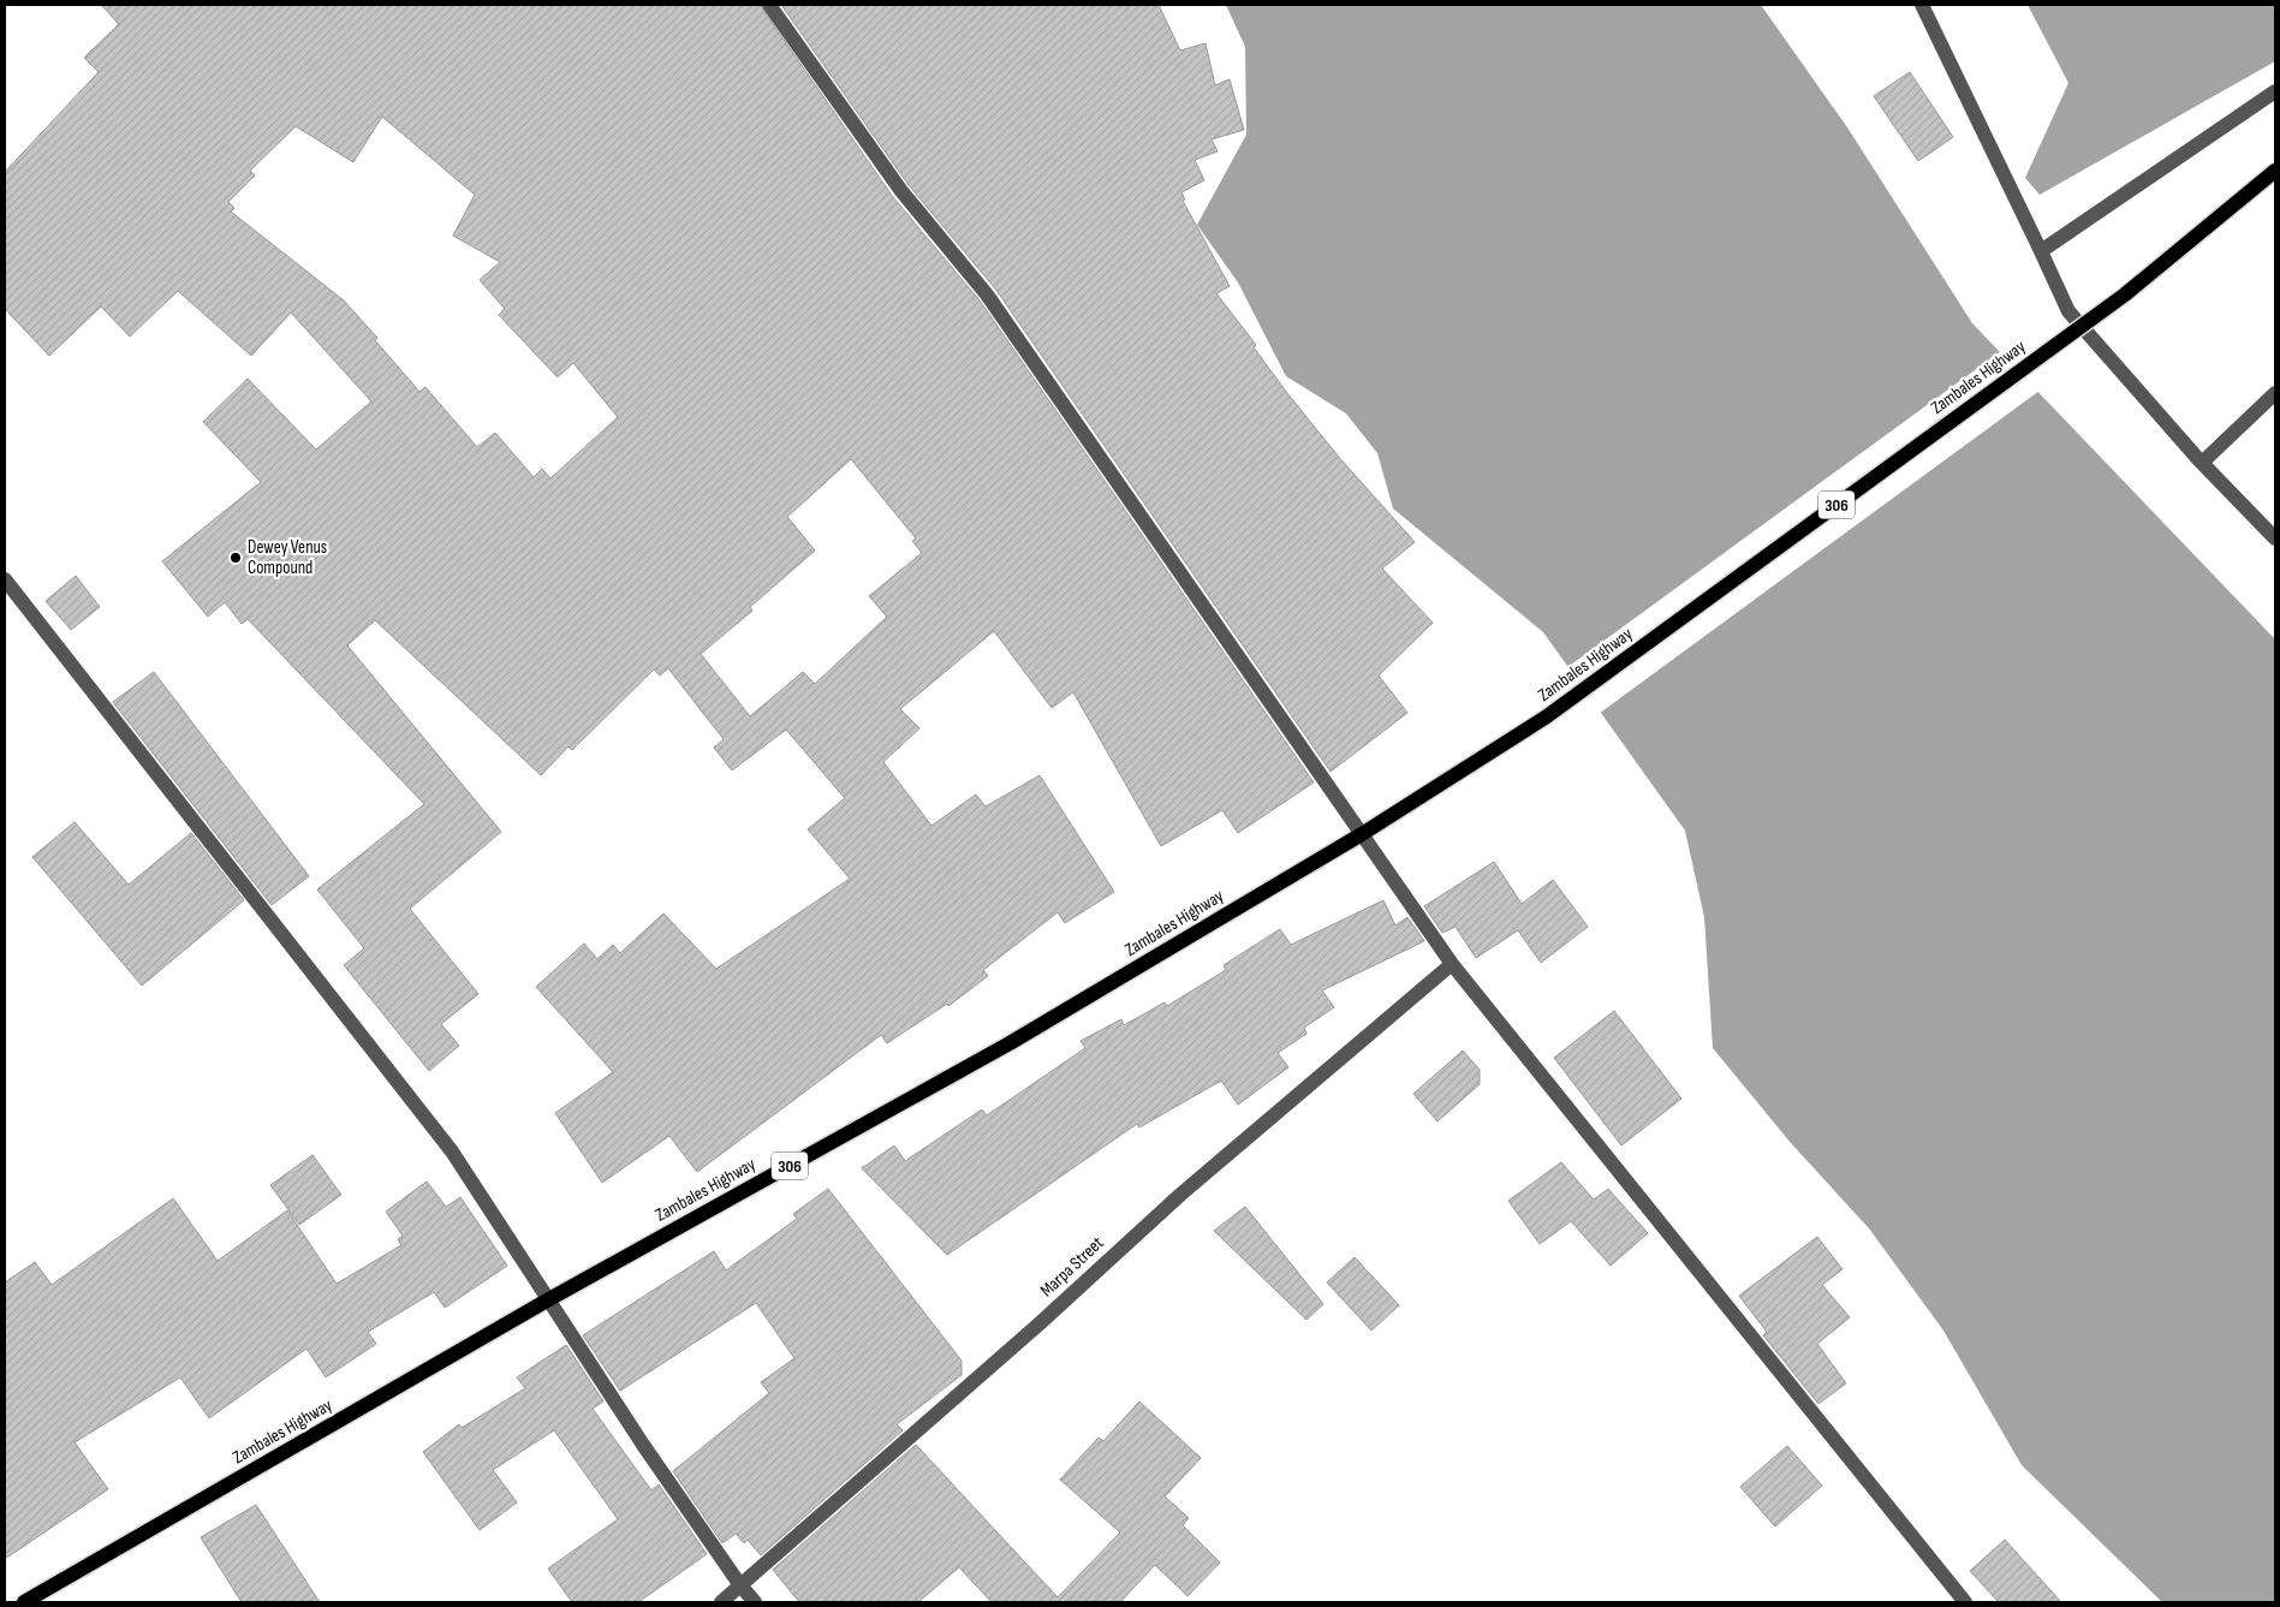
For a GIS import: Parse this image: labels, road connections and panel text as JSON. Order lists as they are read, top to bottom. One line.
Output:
{"streets":{"main road":["Zambales Highway","306"],"street":["Marpa Street"]},"places":["Dewey Venus Compound"]}
